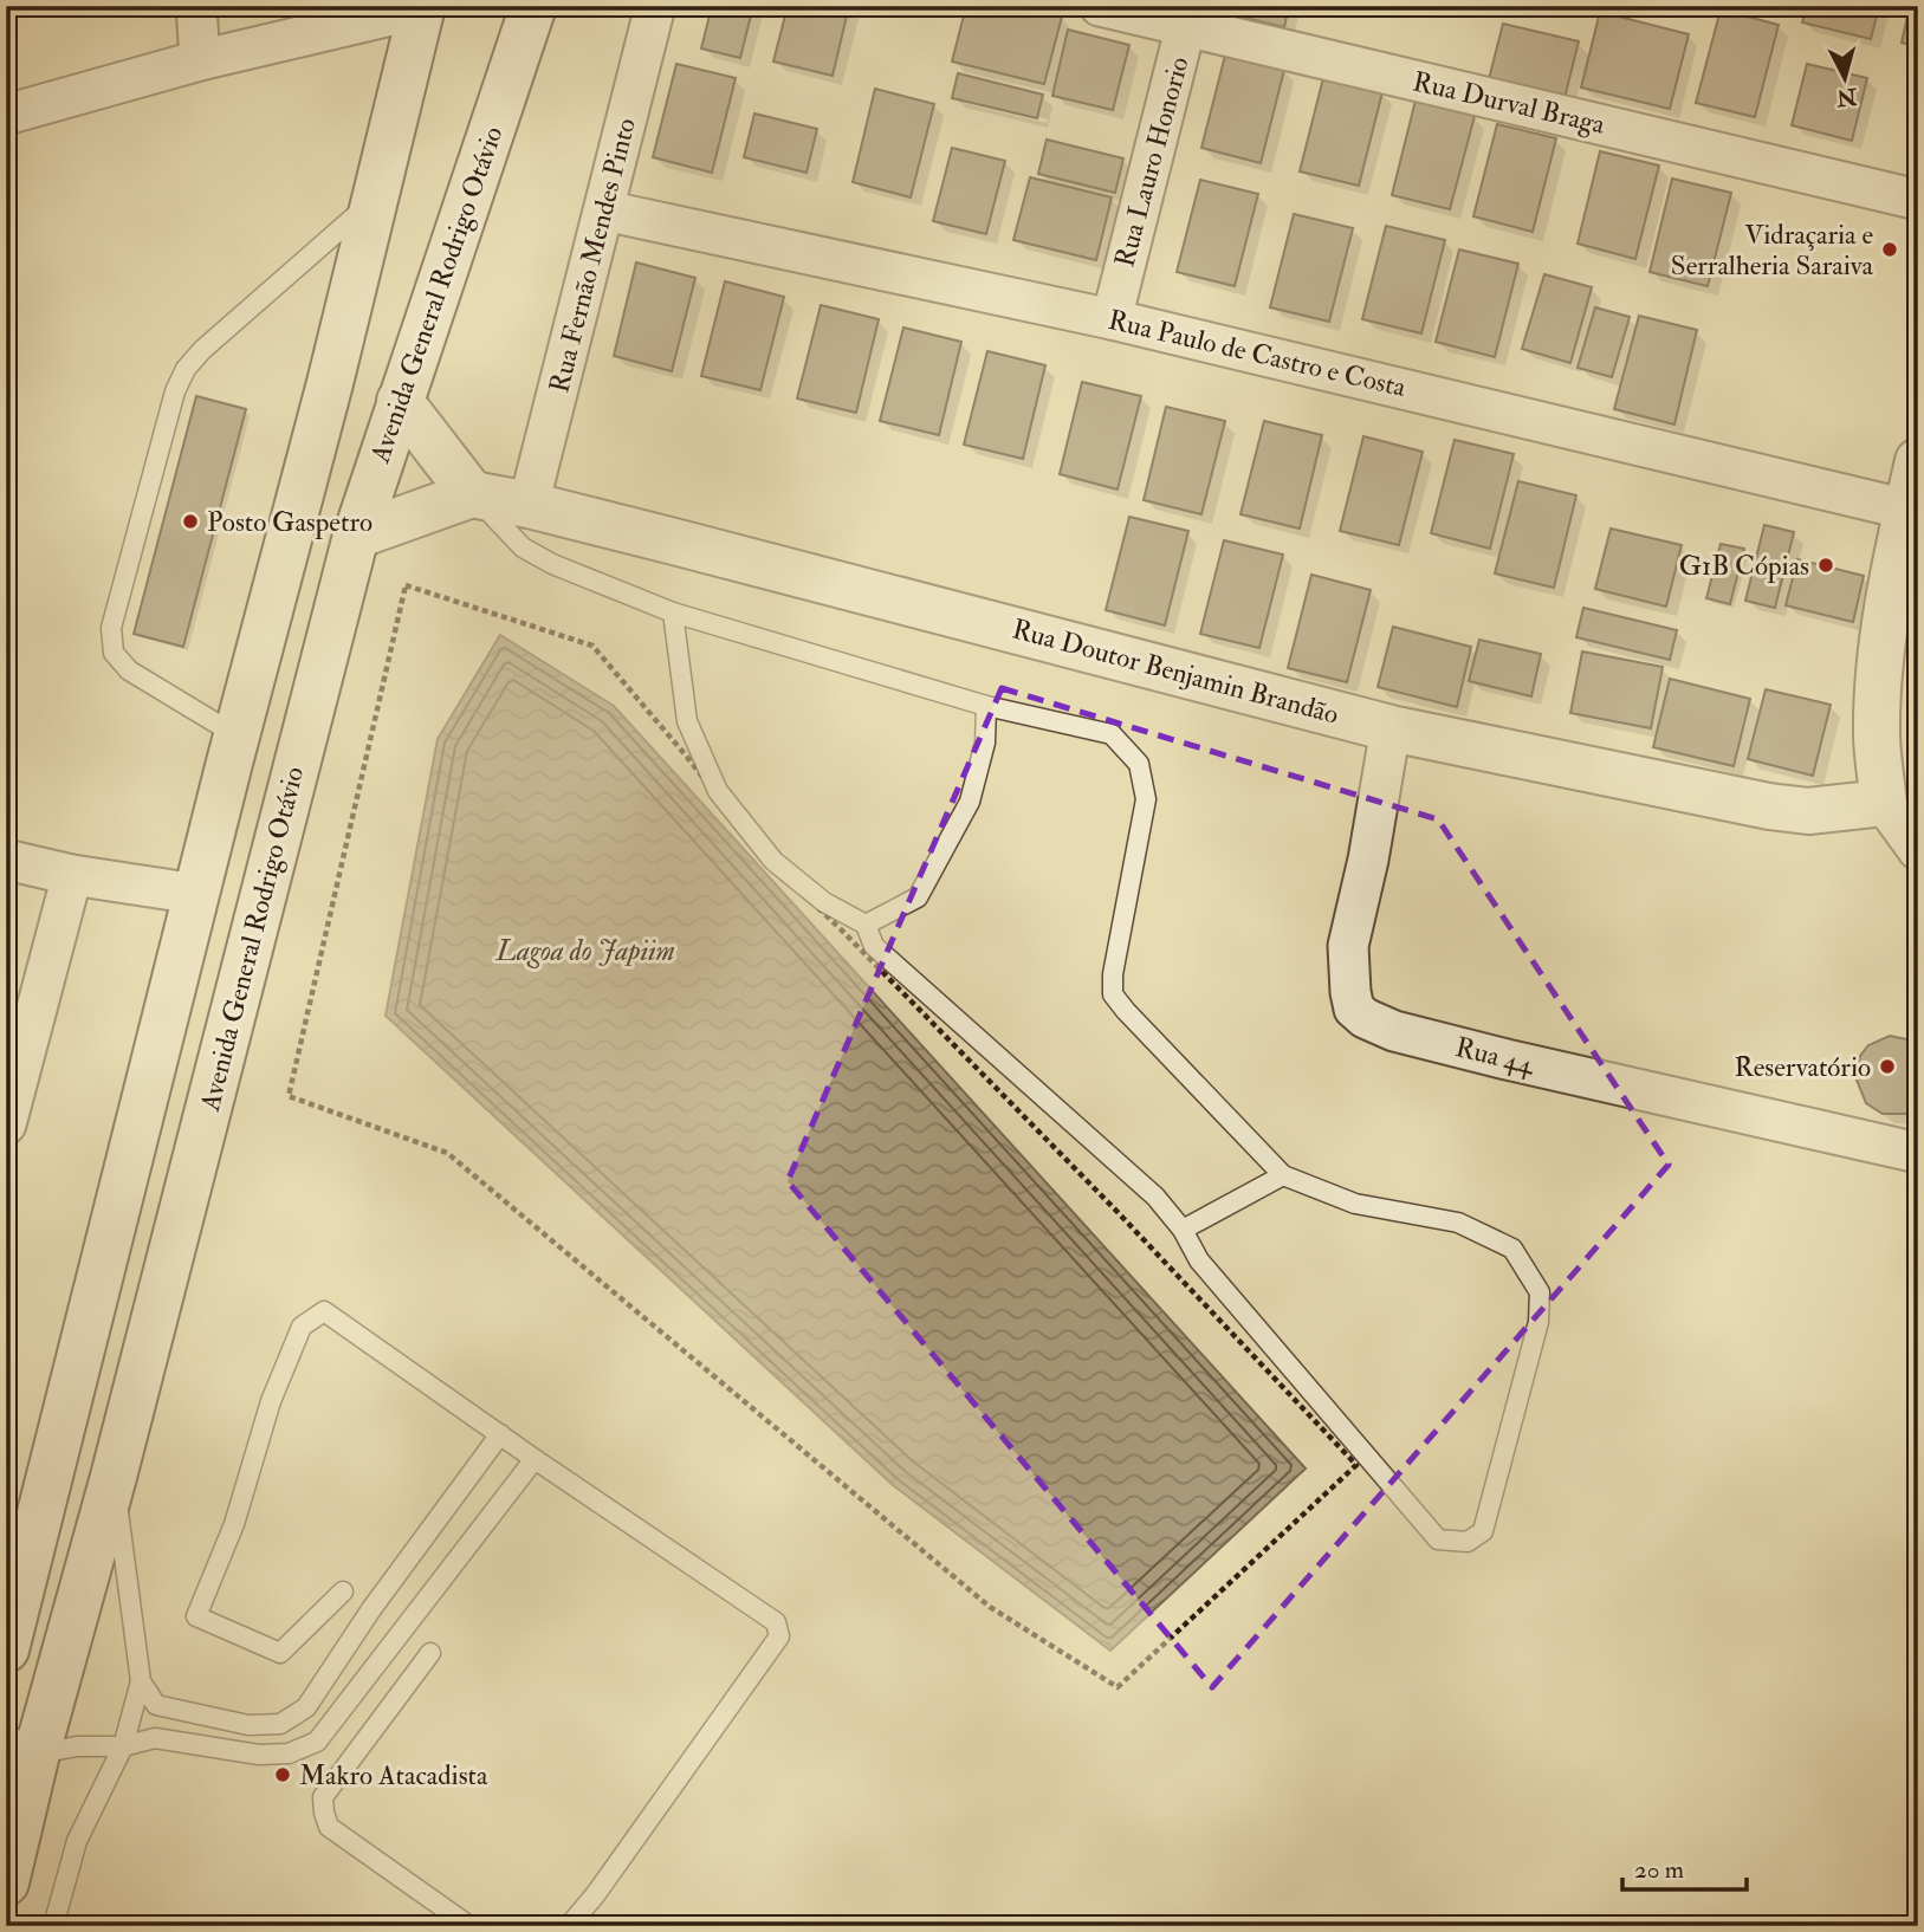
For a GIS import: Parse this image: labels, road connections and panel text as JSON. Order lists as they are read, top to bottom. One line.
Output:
{"streets":{"main road":["Avenida General Rodrigo Otávio","Rua Doutor Benjamin Brandão"],"street":["Rua Durval Braga","Rua Lauro Honorio","Rua Fernão Mendes Pinto","Rua Paulo de Castro e Costa","Rua 44"]},"crossings":[["Rua Durval Braga","Rua Lauro Honorio"],["Rua Lauro Honorio","Rua Paulo de Castro e Costa"],["Rua Fernão Mendes Pinto","Rua Paulo de Castro e Costa"],["Rua Fernão Mendes Pinto","Rua Doutor Benjamin Brandão"],["Rua Doutor Benjamin Brandão","Rua 44"]],"water":["Lagoa do Japiim"],"places":["Vidraçaria e Serralheria Saraiva","Posto Gaspetro","G1B Cópias","Reservatório","Makro Atacadista"],"scale_bar":"20 m","north":"bottom"}
